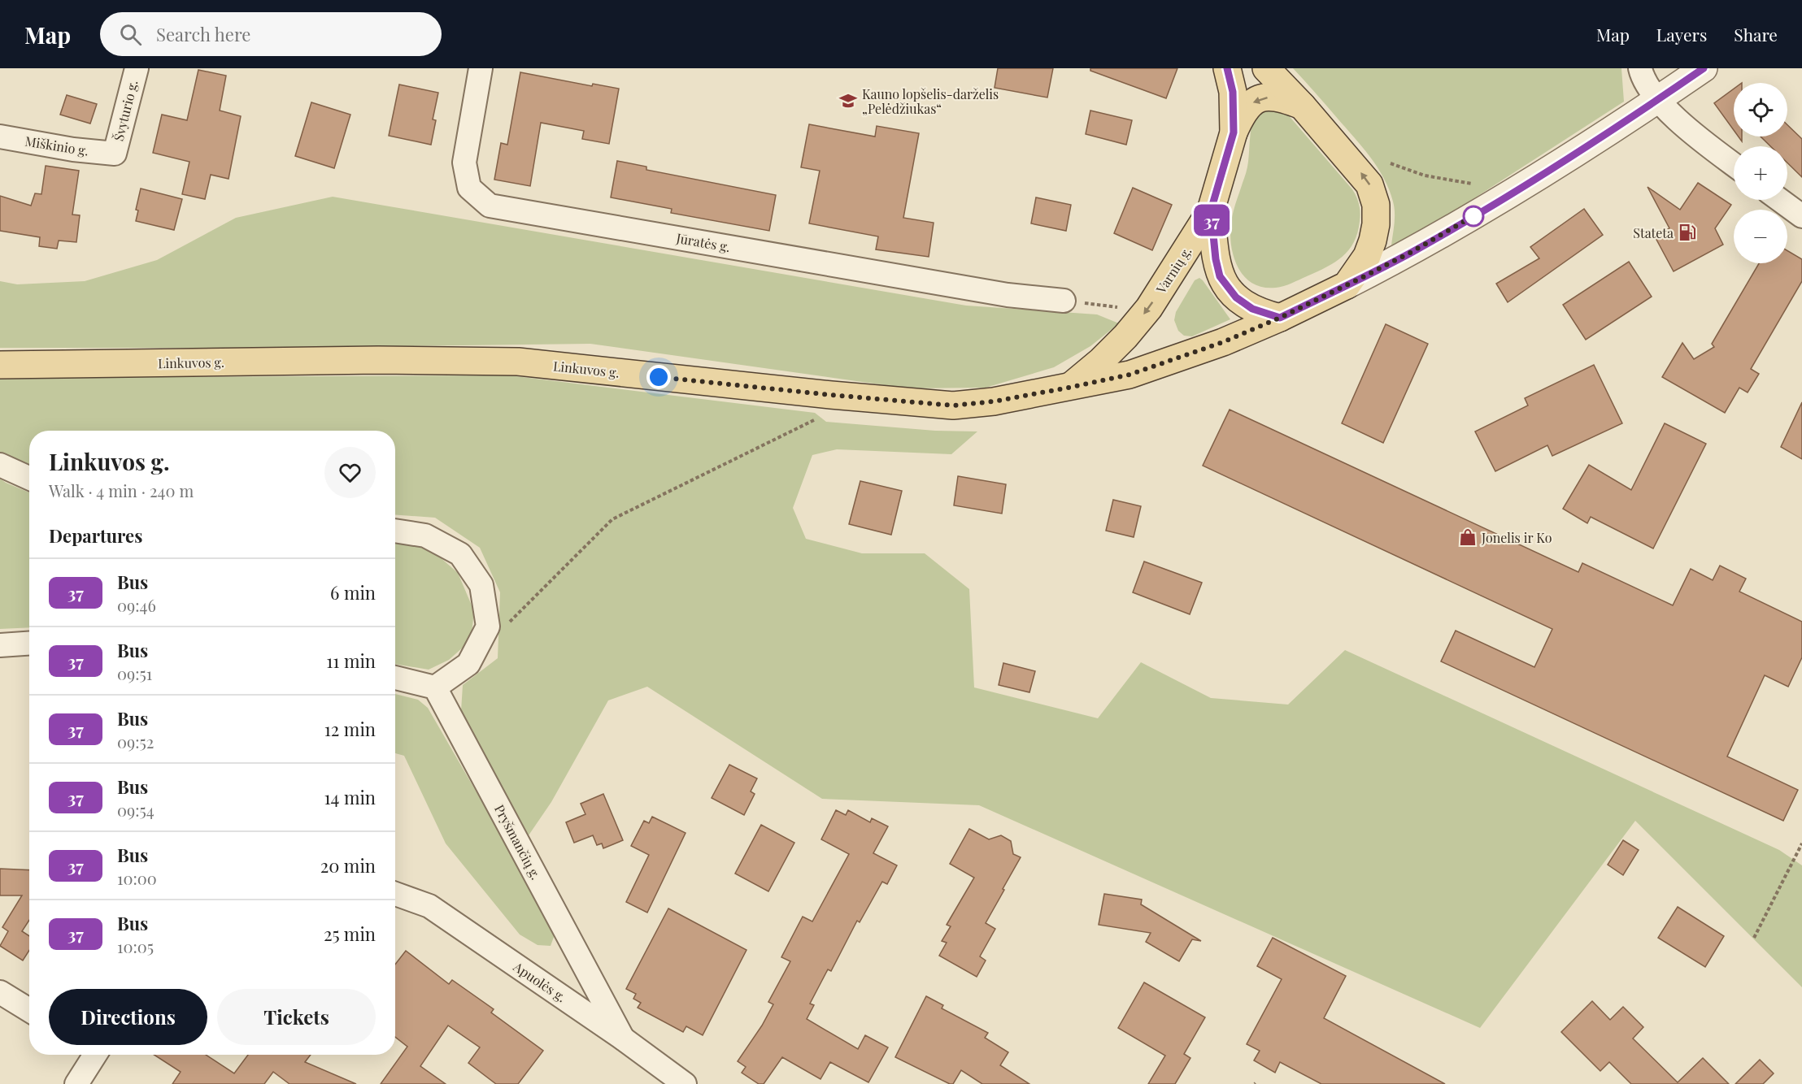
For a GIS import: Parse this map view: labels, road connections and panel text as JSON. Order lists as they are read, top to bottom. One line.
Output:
{"streets":{"main road":["Varnių g.","Linkuvos g."],"street":["Švyturio g.","Miškinio g.","Jūratės g.","Pryšmančių g.","Apuolės g."]},"crossings":[["Švyturio g.","Miškinio g."],["Varnių g.","Linkuvos g."],["Pryšmančių g.","Apuolės g."]],"one_way":["Varnių g."],"places":{"school or university":["Kauno lopšelis-darželis „Pelėdžiukas“"],"fuel station":["Stateta"],"shop":["Jonelis ir Ko"]},"lines":["bus line 37"],"page":{"header":"Map","search":"Search here","nav":["Map","Layers","Share"],"on_map":"37","map_buttons":["+","−"],"heading":[["Linkuvos g.","Walk · 4 min · 240 m"],"Departures"],"list":[{"mark":"37","name":"Bus","note":"09:46","value":"6 min"},{"mark":"37","name":"Bus","note":"09:51","value":"11 min"},{"mark":"37","name":"Bus","note":"09:52","value":"12 min"},{"mark":"37","name":"Bus","note":"09:54","value":"14 min"},{"mark":"37","name":"Bus","note":"10:00","value":"20 min"},{"mark":"37","name":"Bus","note":"10:05","value":"25 min"}],"buttons":["Directions","Tickets"]}}
